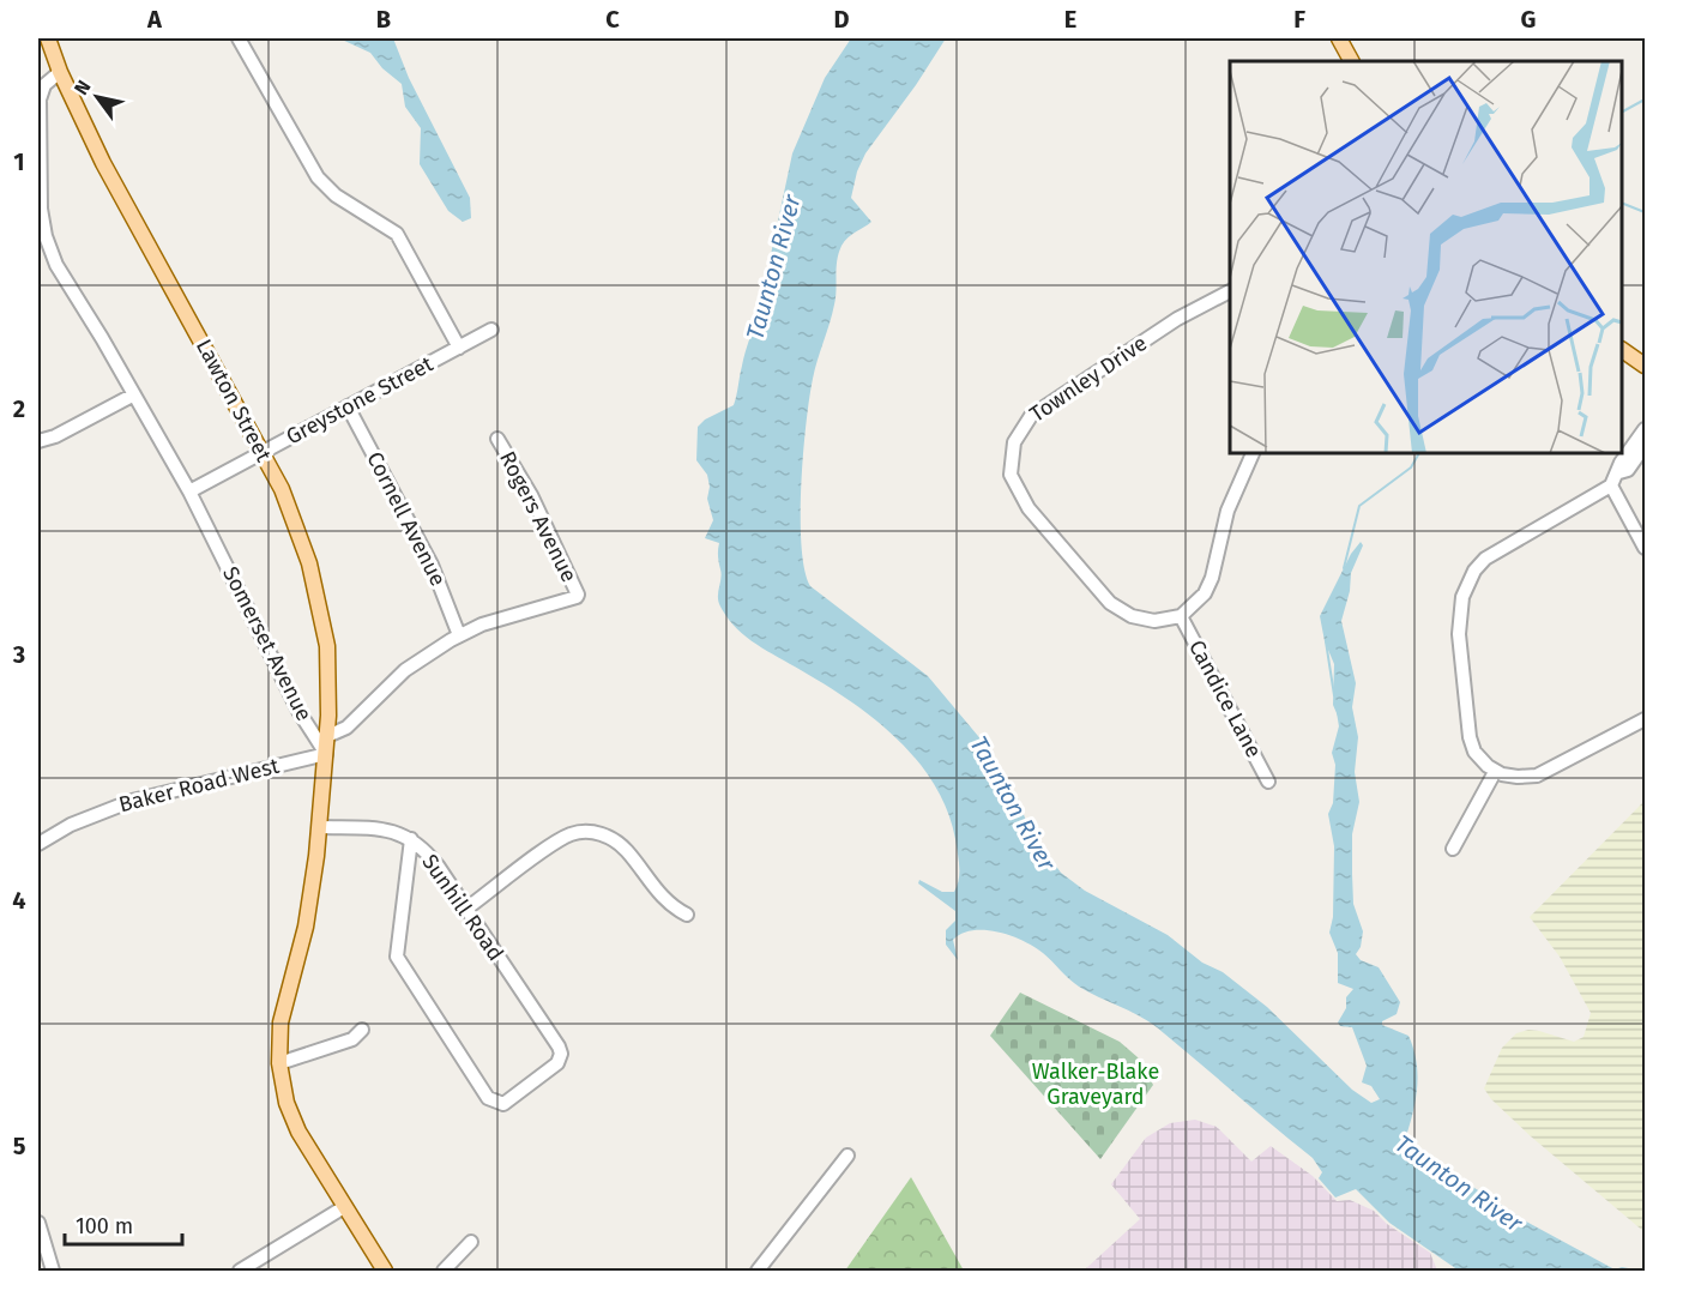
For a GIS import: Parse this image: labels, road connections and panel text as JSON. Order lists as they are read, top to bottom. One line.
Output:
{"streets":{"main road":["Lawton Street"],"street":["Townley Drive","Greystone Street","Rogers Avenue","Cornell Avenue","Somerset Avenue","Candice Lane","Baker Road West","Sunhill Road"]},"crossings":[["Townley Drive","Candice Lane"],["Lawton Street","Greystone Street"],["Lawton Street","Somerset Avenue"],["Lawton Street","Baker Road West"],["Greystone Street","Cornell Avenue"],["Greystone Street","Somerset Avenue"],["Rogers Avenue","Cornell Avenue"],["Somerset Avenue","Baker Road West"]],"water":["Taunton River"],"parks":["Walker-Blake Graveyard"],"scale_bar":"100 m","north":"top left","grid":{"columns":["A","B","C","D","E","F","G"],"rows":["1","2","3","4","5"]}}
